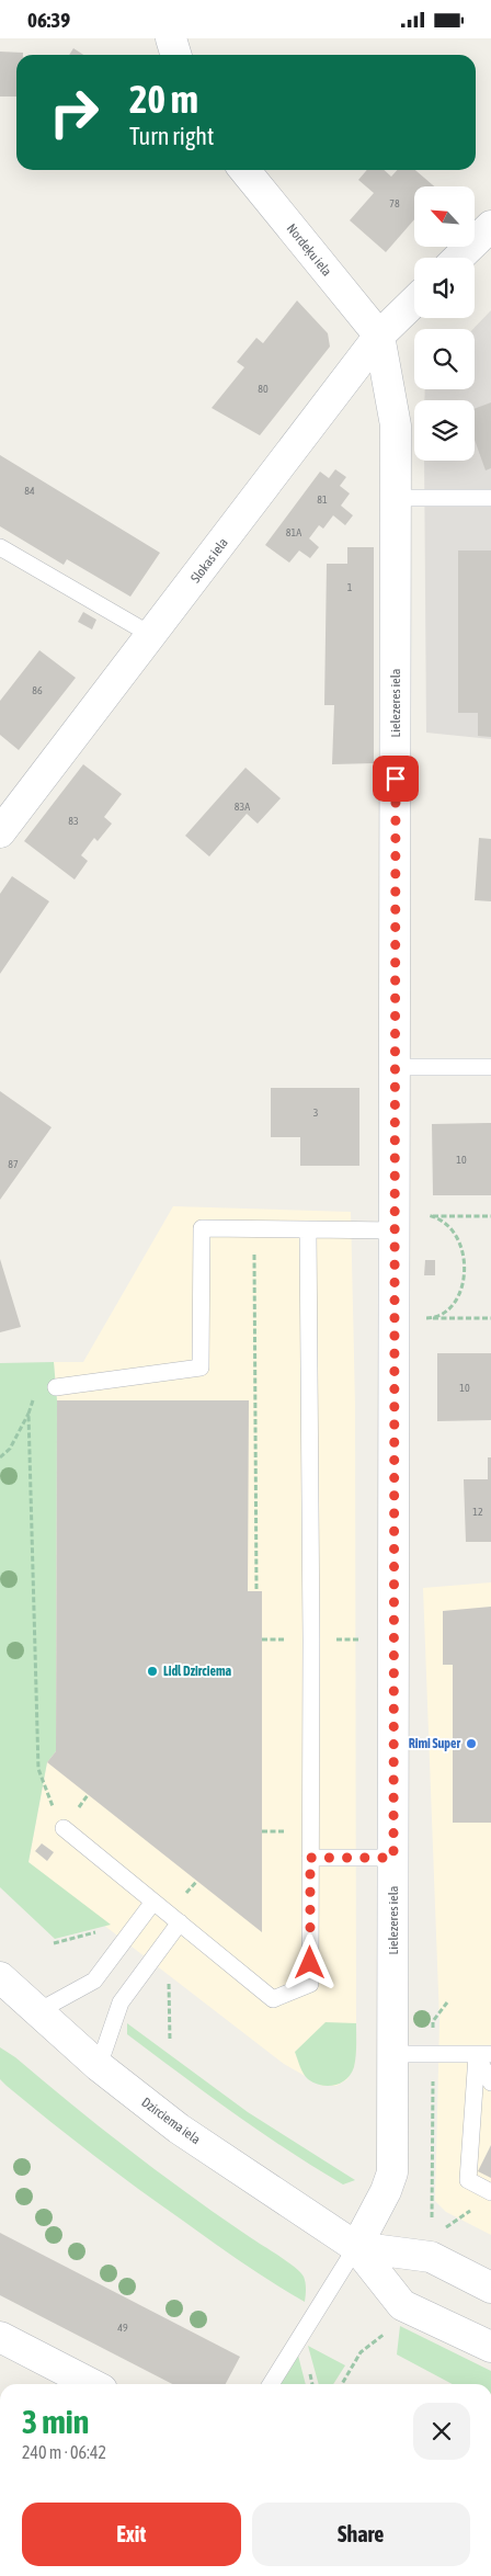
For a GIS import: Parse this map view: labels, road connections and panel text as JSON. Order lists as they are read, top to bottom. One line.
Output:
{"streets":{"street":["Nordeķu iela","Slokas iela","Lielezeres iela","Dzirciema iela"]},"crossings":[["Nordeķu iela","Slokas iela"],["Nordeķu iela","Lielezeres iela"],["Slokas iela","Lielezeres iela"],["Lielezeres iela","Dzirciema iela"]],"places":["Lidl Dzirciema","Rimi Super"],"house_numbers":["78","80","84","81","81A","1","86","83A","83","3","10","87","10","12","49"],"north":"top left","page":{"status":"06:39","turn":["20 m","Turn right"],"heading":["3 min","240 m · 06:42"],"buttons":["Exit","Share"]}}
